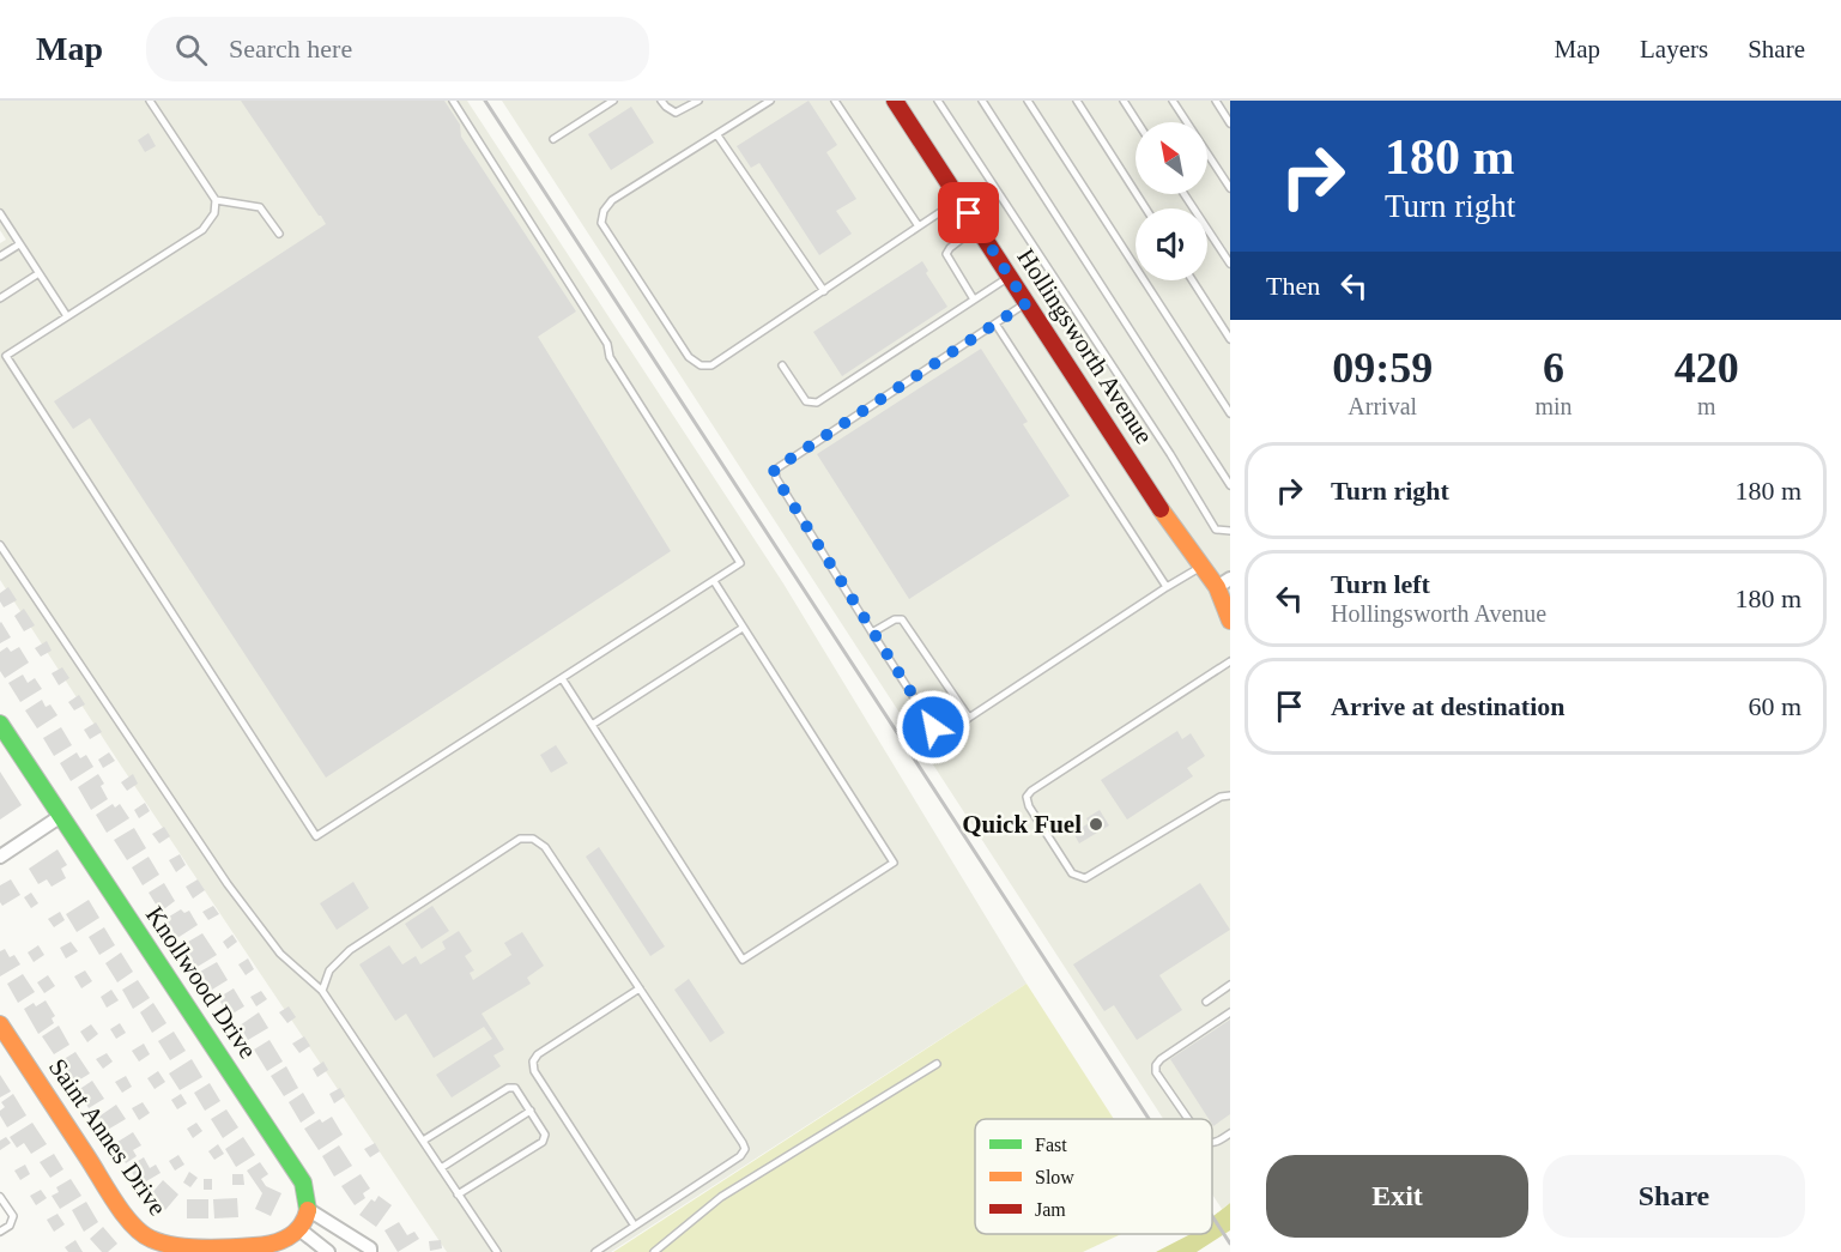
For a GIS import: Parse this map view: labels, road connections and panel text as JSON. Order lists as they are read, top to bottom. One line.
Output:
{"streets":{"street":["Hollingsworth Avenue","Knollwood Drive","Saint Annes Drive"]},"places":["Quick Fuel"],"legend":["Fast","Slow","Jam"],"north":"top left","page":{"header":"Map","search":"Search here","nav":["Map","Layers","Share"],"turn":["180 m","Turn right"],"then":"Then","eta":["09:59","Arrival","6","min","420","m"],"list":[{"name":"Turn right","value":"180 m"},{"name":"Turn left","note":"Hollingsworth Avenue","value":"180 m"},{"name":"Arrive at destination","value":"60 m"}],"buttons":["Exit","Share"]}}
